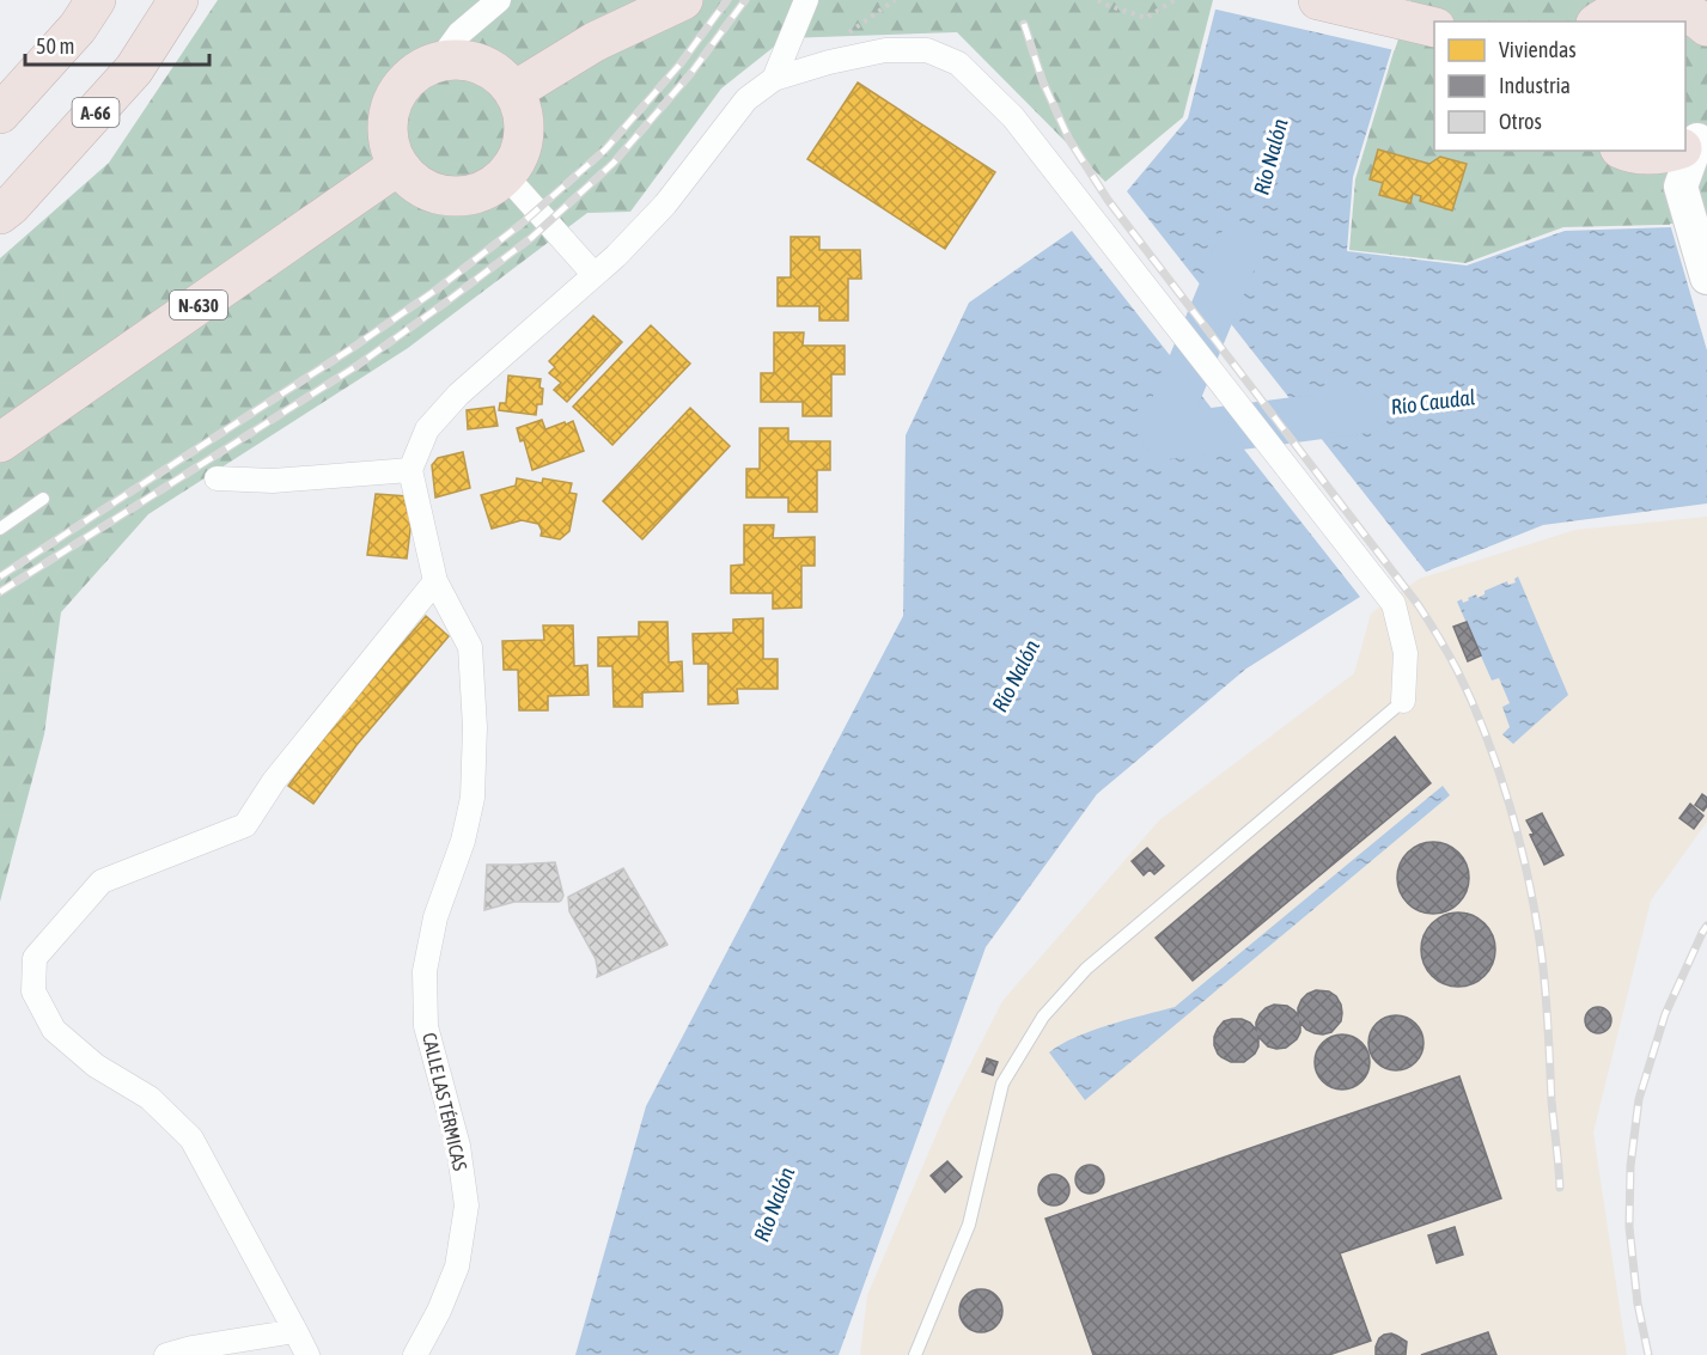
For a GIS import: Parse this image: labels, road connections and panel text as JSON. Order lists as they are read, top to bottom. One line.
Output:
{"streets":{"highway":["A-66","N-630"],"street":["CALLE LAS TÉRMICAS"]},"water":["Río Nalón","Río Caudal"],"legend":["Viviendas","Industria","Otros"],"scale_bar":"50 m"}
